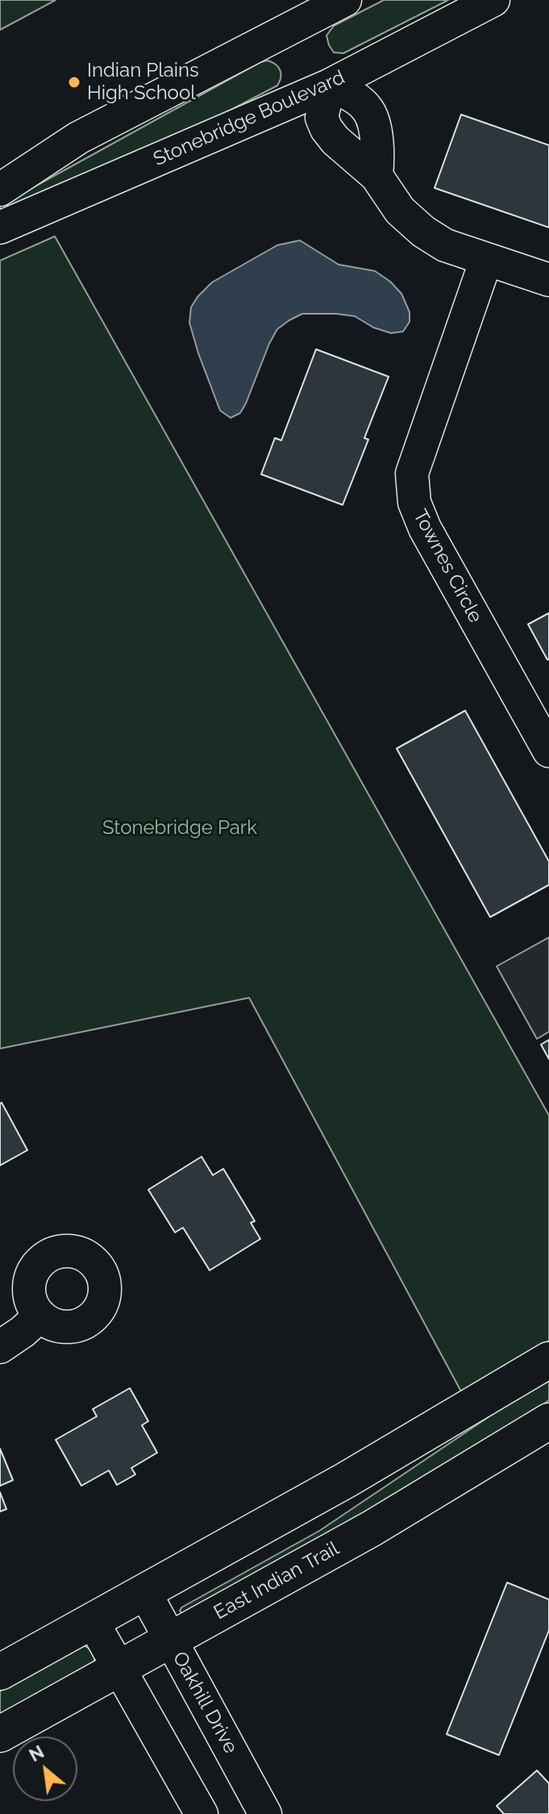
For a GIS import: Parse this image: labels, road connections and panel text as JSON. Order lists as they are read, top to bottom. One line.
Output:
{"streets":{"main road":["East Indian Trail"],"street":["Stonebridge Boulevard","Townes Circle","Oakhill Drive"]},"crossings":[["East Indian Trail","Oakhill Drive"]],"parks":["Stonebridge Park"],"places":["Indian Plains High School"],"north":"top left"}
